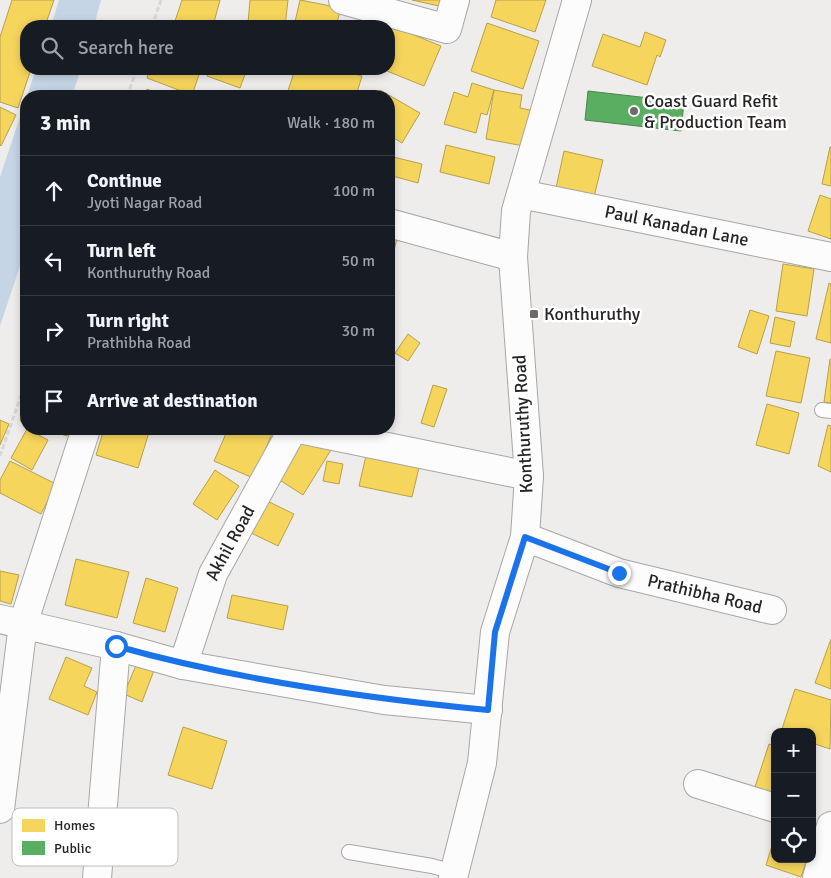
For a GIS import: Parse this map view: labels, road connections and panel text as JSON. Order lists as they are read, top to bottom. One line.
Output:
{"streets":{"street":["Paul Kanadan Lane","Konthuruthy Road","Akhil Road","Prathibha Road"]},"crossings":[["Paul Kanadan Lane","Konthuruthy Road"],["Konthuruthy Road","Prathibha Road"]],"places":{"other":["Coast Guard Refit & Production Team"],"transit":["Konthuruthy"]},"legend":["Homes","Public"],"page":{"search":"Search here","heading":["3 min","Walk · 180 m"],"list":[["Continue","Jyoti Nagar Road","100 m"],["Turn left","Konthuruthy Road","50 m"],["Turn right","Prathibha Road","30 m"],"Arrive at destination"],"map_buttons":["+","−"]}}
